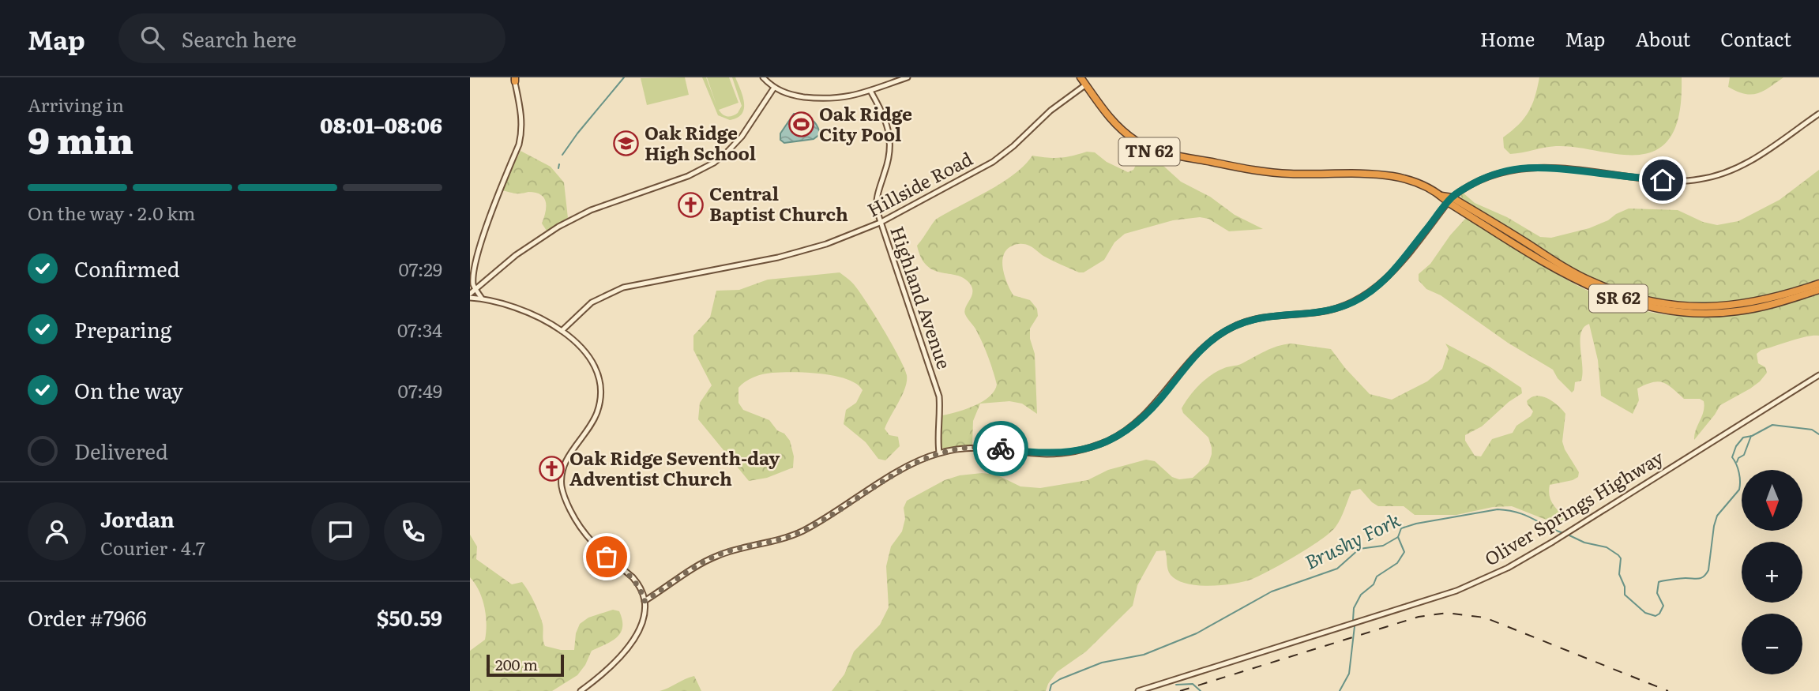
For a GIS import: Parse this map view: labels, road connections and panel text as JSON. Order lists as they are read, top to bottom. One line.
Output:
{"streets":{"highway":["TN 62","SR 62"],"street":["Hillside Road","Highland Avenue","Oliver Springs Highway"]},"crossings":[["TN 62","Hillside Road"],["TN 62","SR 62"],["Hillside Road","Highland Avenue"]],"water":["Brushy Fork"],"places":{"sports":["Oak Ridge City Pool"],"school or university":["Oak Ridge High School"],"church":["Central Baptist Church","Oak Ridge Seventh-day Adventist Church"]},"scale_bar":"200 m","north":"bottom","page":{"header":"Map","search":"Search here","nav":["Home","Map","About","Contact"],"heading":["9 min","Arriving in","08:01–08:06"],"panel":["Jordan","Courier · 4.7","Order #7966","$50.59"],"bar":"On the way · 2.0 km","list":[["Confirmed","07:29"],["Preparing","07:34"],["On the way","07:49"],"Delivered"],"map_buttons":["+","−"],"scale":"200 m"}}
